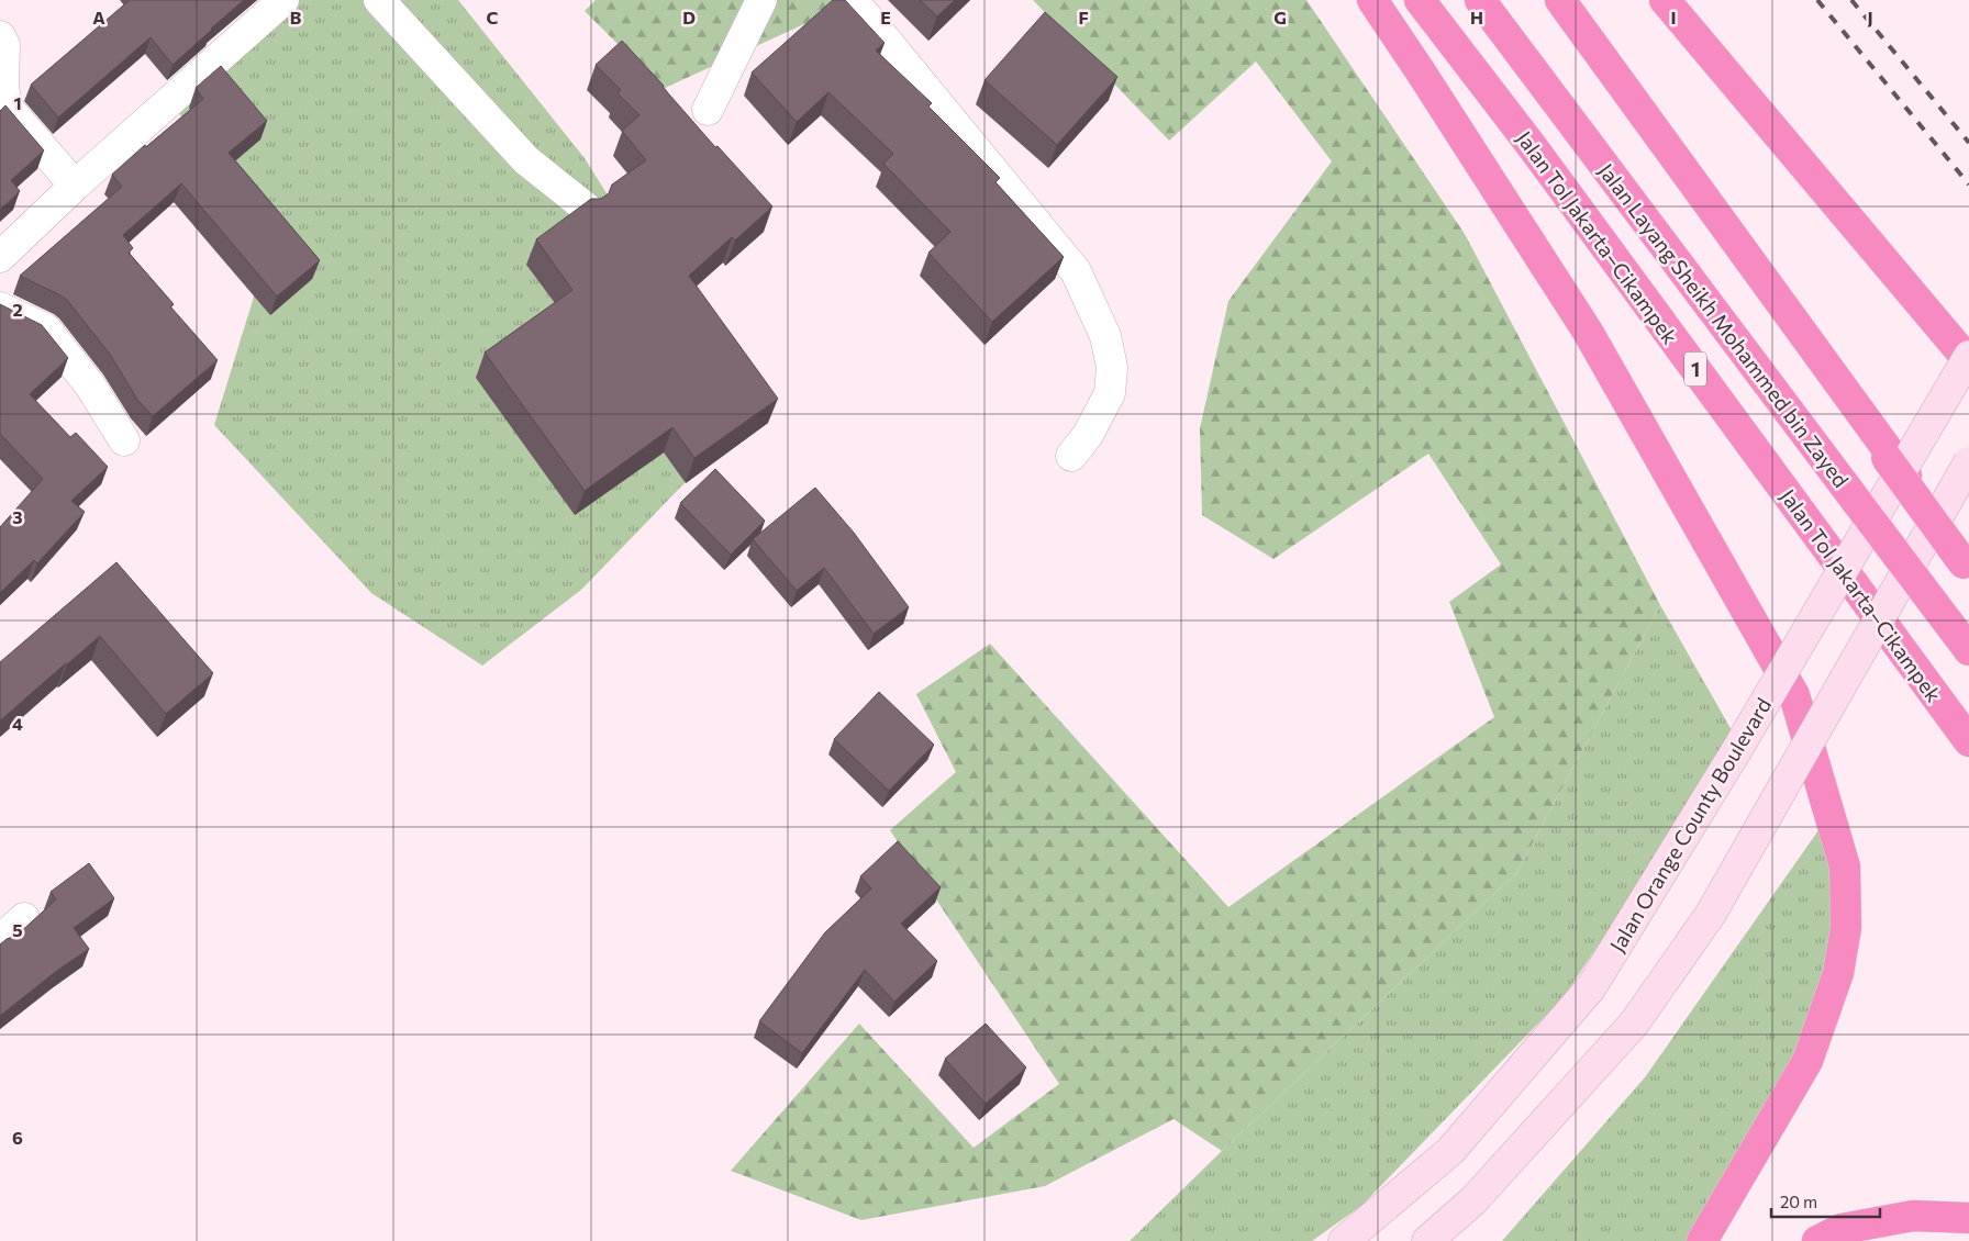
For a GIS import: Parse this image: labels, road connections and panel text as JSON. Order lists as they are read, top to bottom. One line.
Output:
{"streets":{"highway":["Jalan Tol Jakarta–Cikampek","Jalan Layang Sheikh Mohammed bin Zayed","1"],"main road":["Jalan Orange County Boulevard"]},"scale_bar":"20 m","grid":{"columns":["A","B","C","D","E","F","G","H","I","J"],"rows":["1","2","3","4","5","6"]}}
